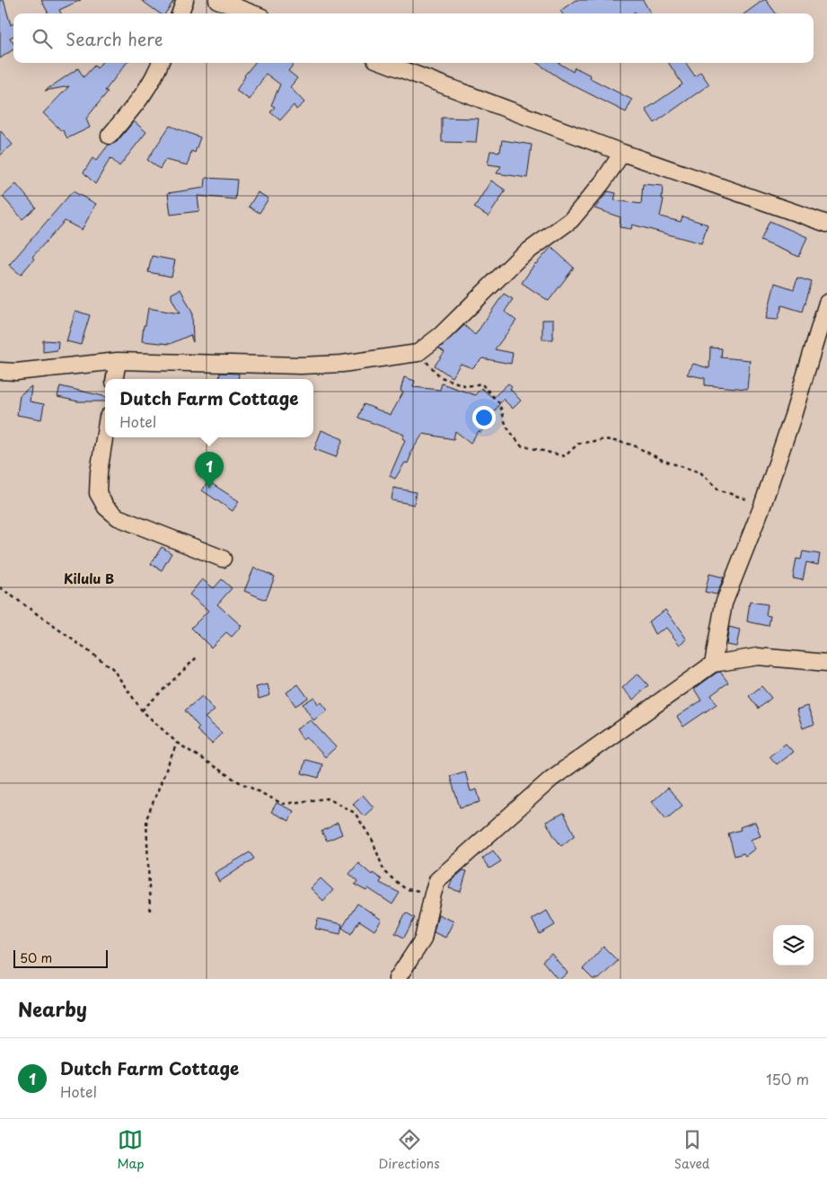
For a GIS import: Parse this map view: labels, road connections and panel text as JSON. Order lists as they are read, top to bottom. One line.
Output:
{"districts":["Kilulu B"],"scale_bar":"50 m","page":{"search":"Search here","popup":["Dutch Farm Cottage","Hotel"],"pins":"1","scale":"50 m","heading":"Nearby","list":[{"mark":"1","name":"Dutch Farm Cottage","note":"Hotel","value":"150 m"}],"nav":["Map","Directions","Saved"]}}
